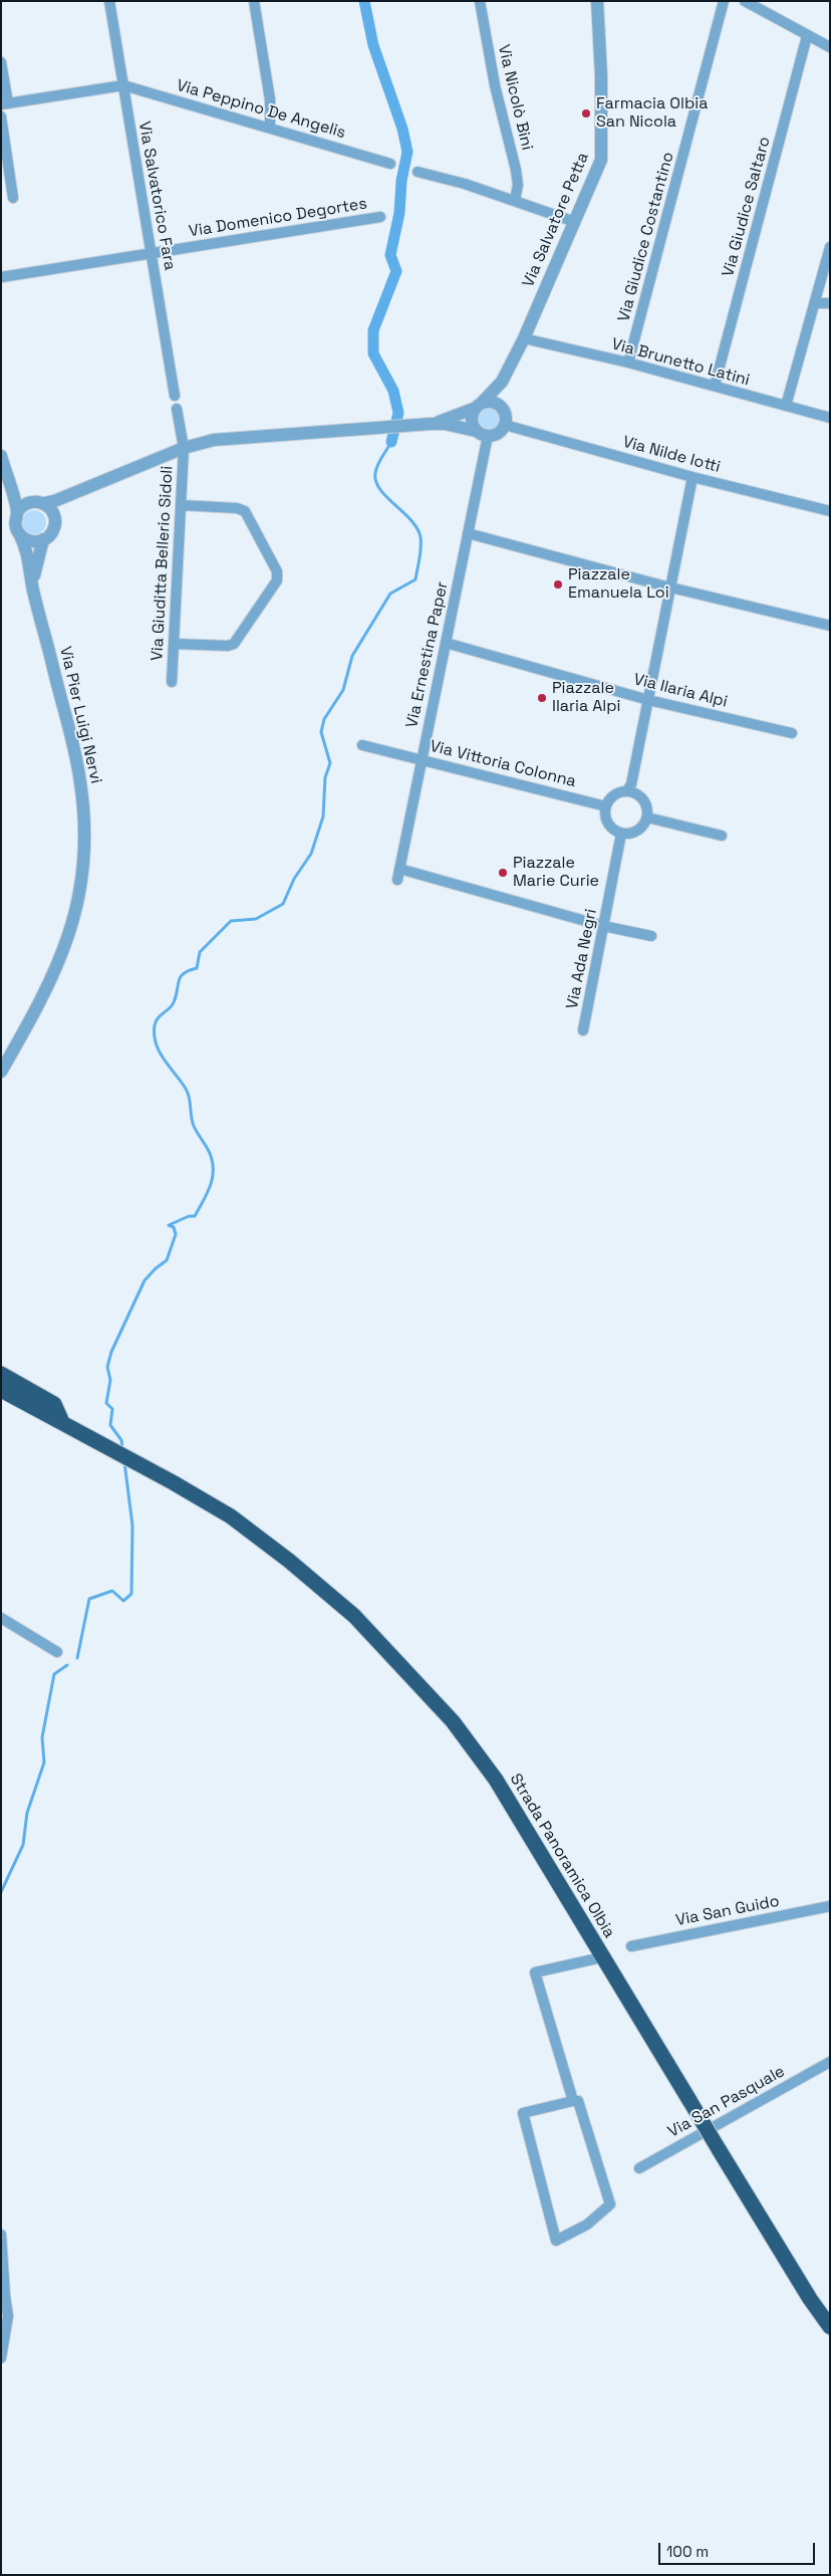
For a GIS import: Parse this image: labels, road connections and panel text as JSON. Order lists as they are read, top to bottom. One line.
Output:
{"streets":{"highway":["Strada Panoramica Olbia"],"street":["Via Nicolò Bini","Via Peppino De Angelis","Via Salvatorico Fara","Via Giudice Saltaro","Via Domenico Degortes","Via Salvatore Petta","Via Giudice Costantino","Via Brunetto Latini","Via Nilde Iotti","Via Giuditta Bellerio Sidoli","Via Ernestina Paper","Via Ilaria Alpi","Via Pier Luigi Nervi","Via Vittoria Colonna","Via Ada Negri","Via San Guido","Via San Pasquale"]},"crossings":[["Via Peppino De Angelis","Via Salvatorico Fara"],["Via Salvatorico Fara","Via Domenico Degortes"],["Via Giudice Saltaro","Via Brunetto Latini"],["Via Salvatore Petta","Via Brunetto Latini"],["Via Salvatore Petta","Via Nilde Iotti"],["Via Salvatore Petta","Via Giuditta Bellerio Sidoli"],["Via Salvatore Petta","Via Ernestina Paper"],["Via Salvatore Petta","Via Pier Luigi Nervi"],["Via Giudice Costantino","Via Brunetto Latini"],["Via Nilde Iotti","Via Ernestina Paper"],["Via Ernestina Paper","Via Ilaria Alpi"],["Via Ernestina Paper","Via Vittoria Colonna"],["Via Vittoria Colonna","Via Ada Negri"]],"places":["Farmacia Olbia San Nicola","Piazzale Emanuela Loi","Piazzale Ilaria Alpi","Piazzale Marie Curie"],"scale_bar":"100 m"}
